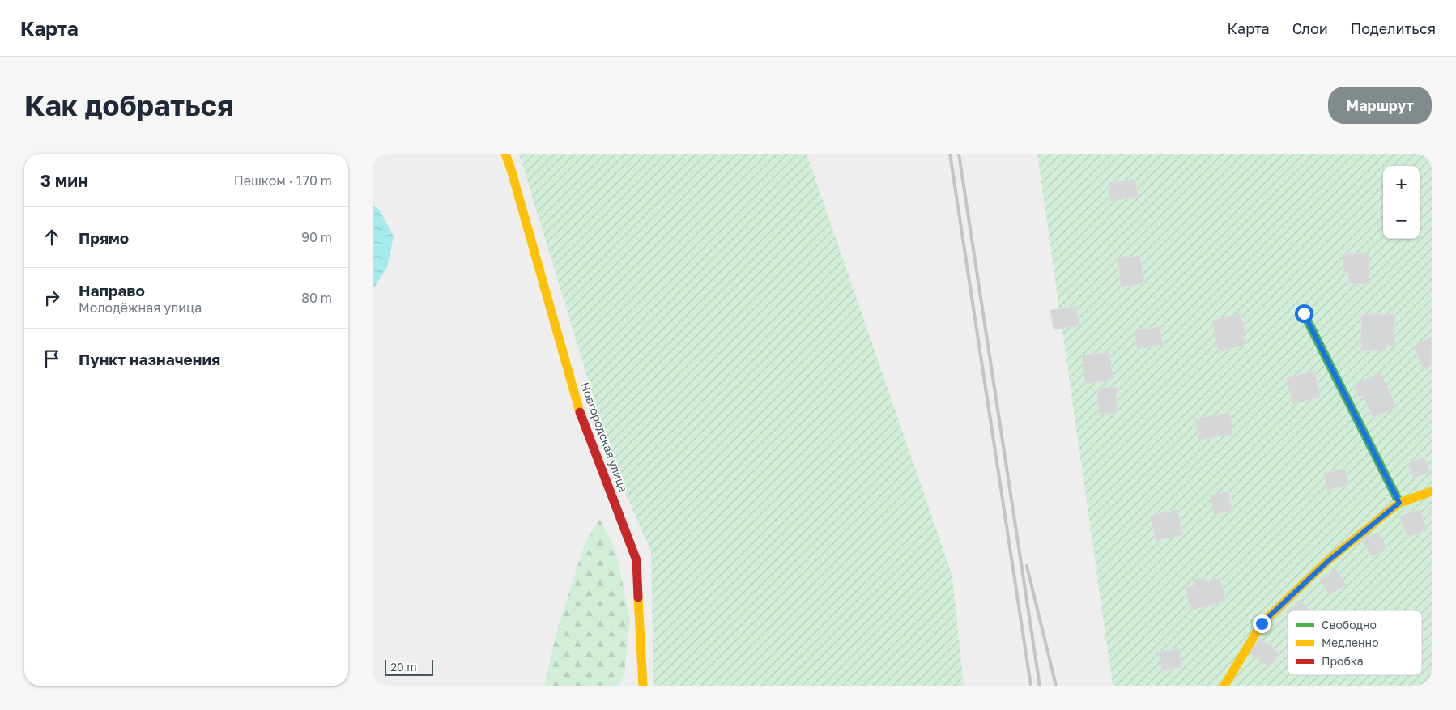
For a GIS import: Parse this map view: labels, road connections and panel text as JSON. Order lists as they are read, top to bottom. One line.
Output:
{"streets":{"street":["Новгородская улица"]},"legend":["Свободно","Медленно","Пробка"],"scale_bar":"20 m","page":{"header":"Карта","nav":["Карта","Слои","Поделиться"],"buttons":"Маршрут","title":"Как добраться","heading":["3 мин","Пешком · 170 m"],"map_buttons":["+","−"],"list":[["Прямо","90 m"],["Направо","Молодёжная улица","80 m"],"Пункт назначения"],"scale":"20 m"}}
